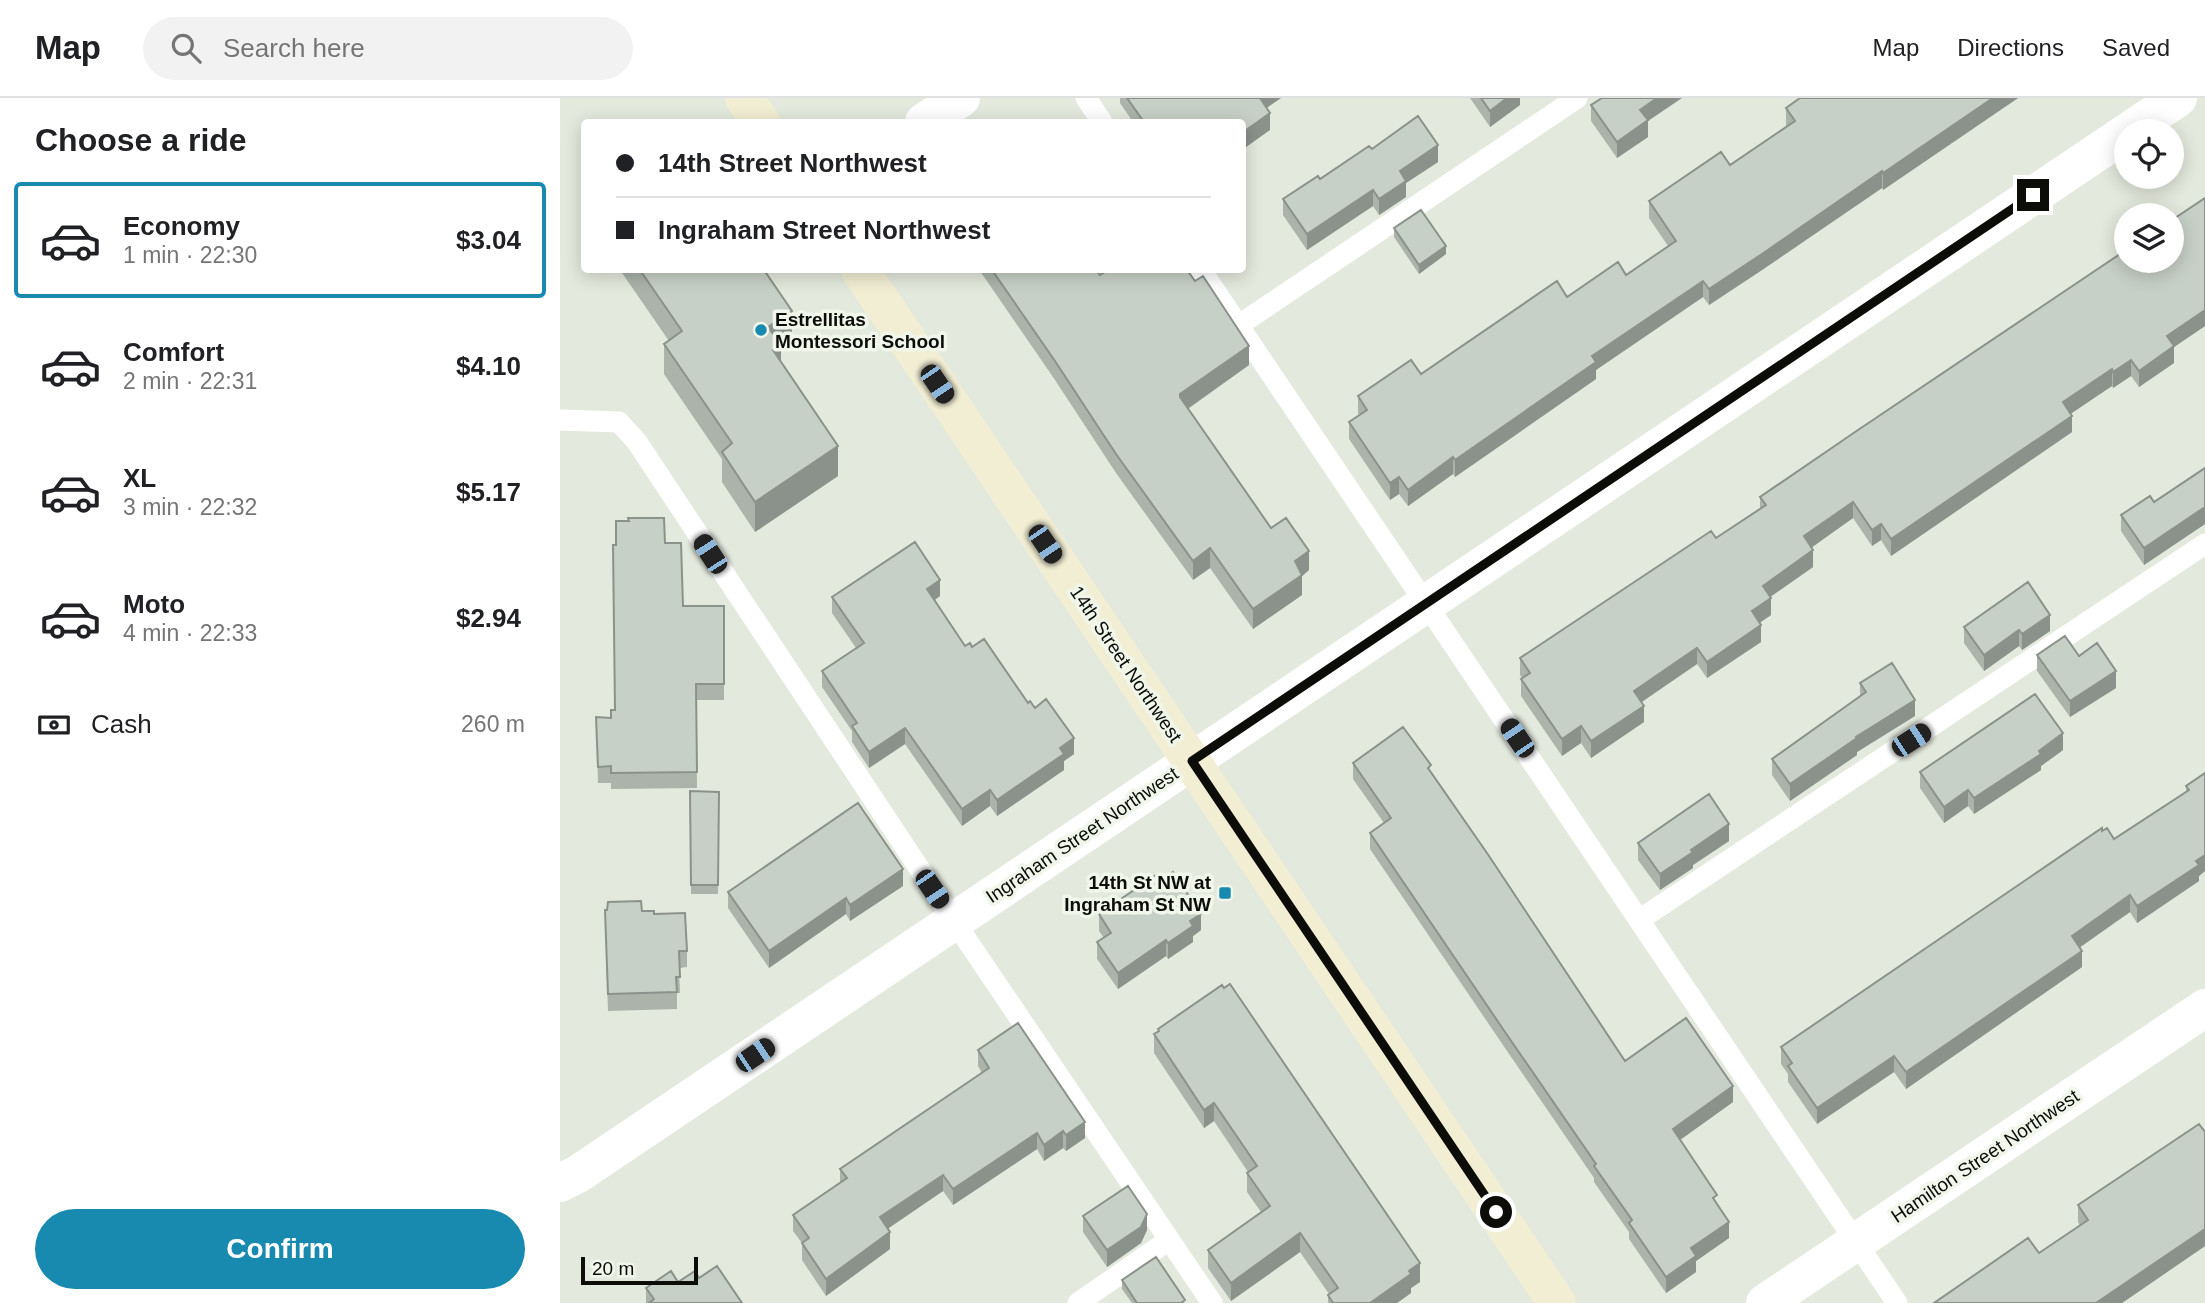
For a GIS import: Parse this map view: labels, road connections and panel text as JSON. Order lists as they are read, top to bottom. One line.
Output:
{"streets":{"street":["14th Street Northwest","Ingraham Street Northwest","Hamilton Street Northwest"]},"crossings":[["14th Street Northwest","Ingraham Street Northwest"]],"places":{"other":["Estrellitas Montessori School"],"transit":["14th St NW at Ingraham St NW"]},"scale_bar":"20 m","page":{"header":"Map","search":"Search here","nav":["Map","Directions","Saved"],"heading":"Choose a ride","banner":["14th Street Northwest","Ingraham Street Northwest"],"list":[{"name":"Economy","note":"1 min · 22:30","value":"$3.04"},{"name":"Comfort","note":"2 min · 22:31","value":"$4.10"},{"name":"XL","note":"3 min · 22:32","value":"$5.17"},{"name":"Moto","note":"4 min · 22:33","value":"$2.94"}],"pay":["Cash","260 m"],"buttons":"Confirm","scale":"20 m"}}
